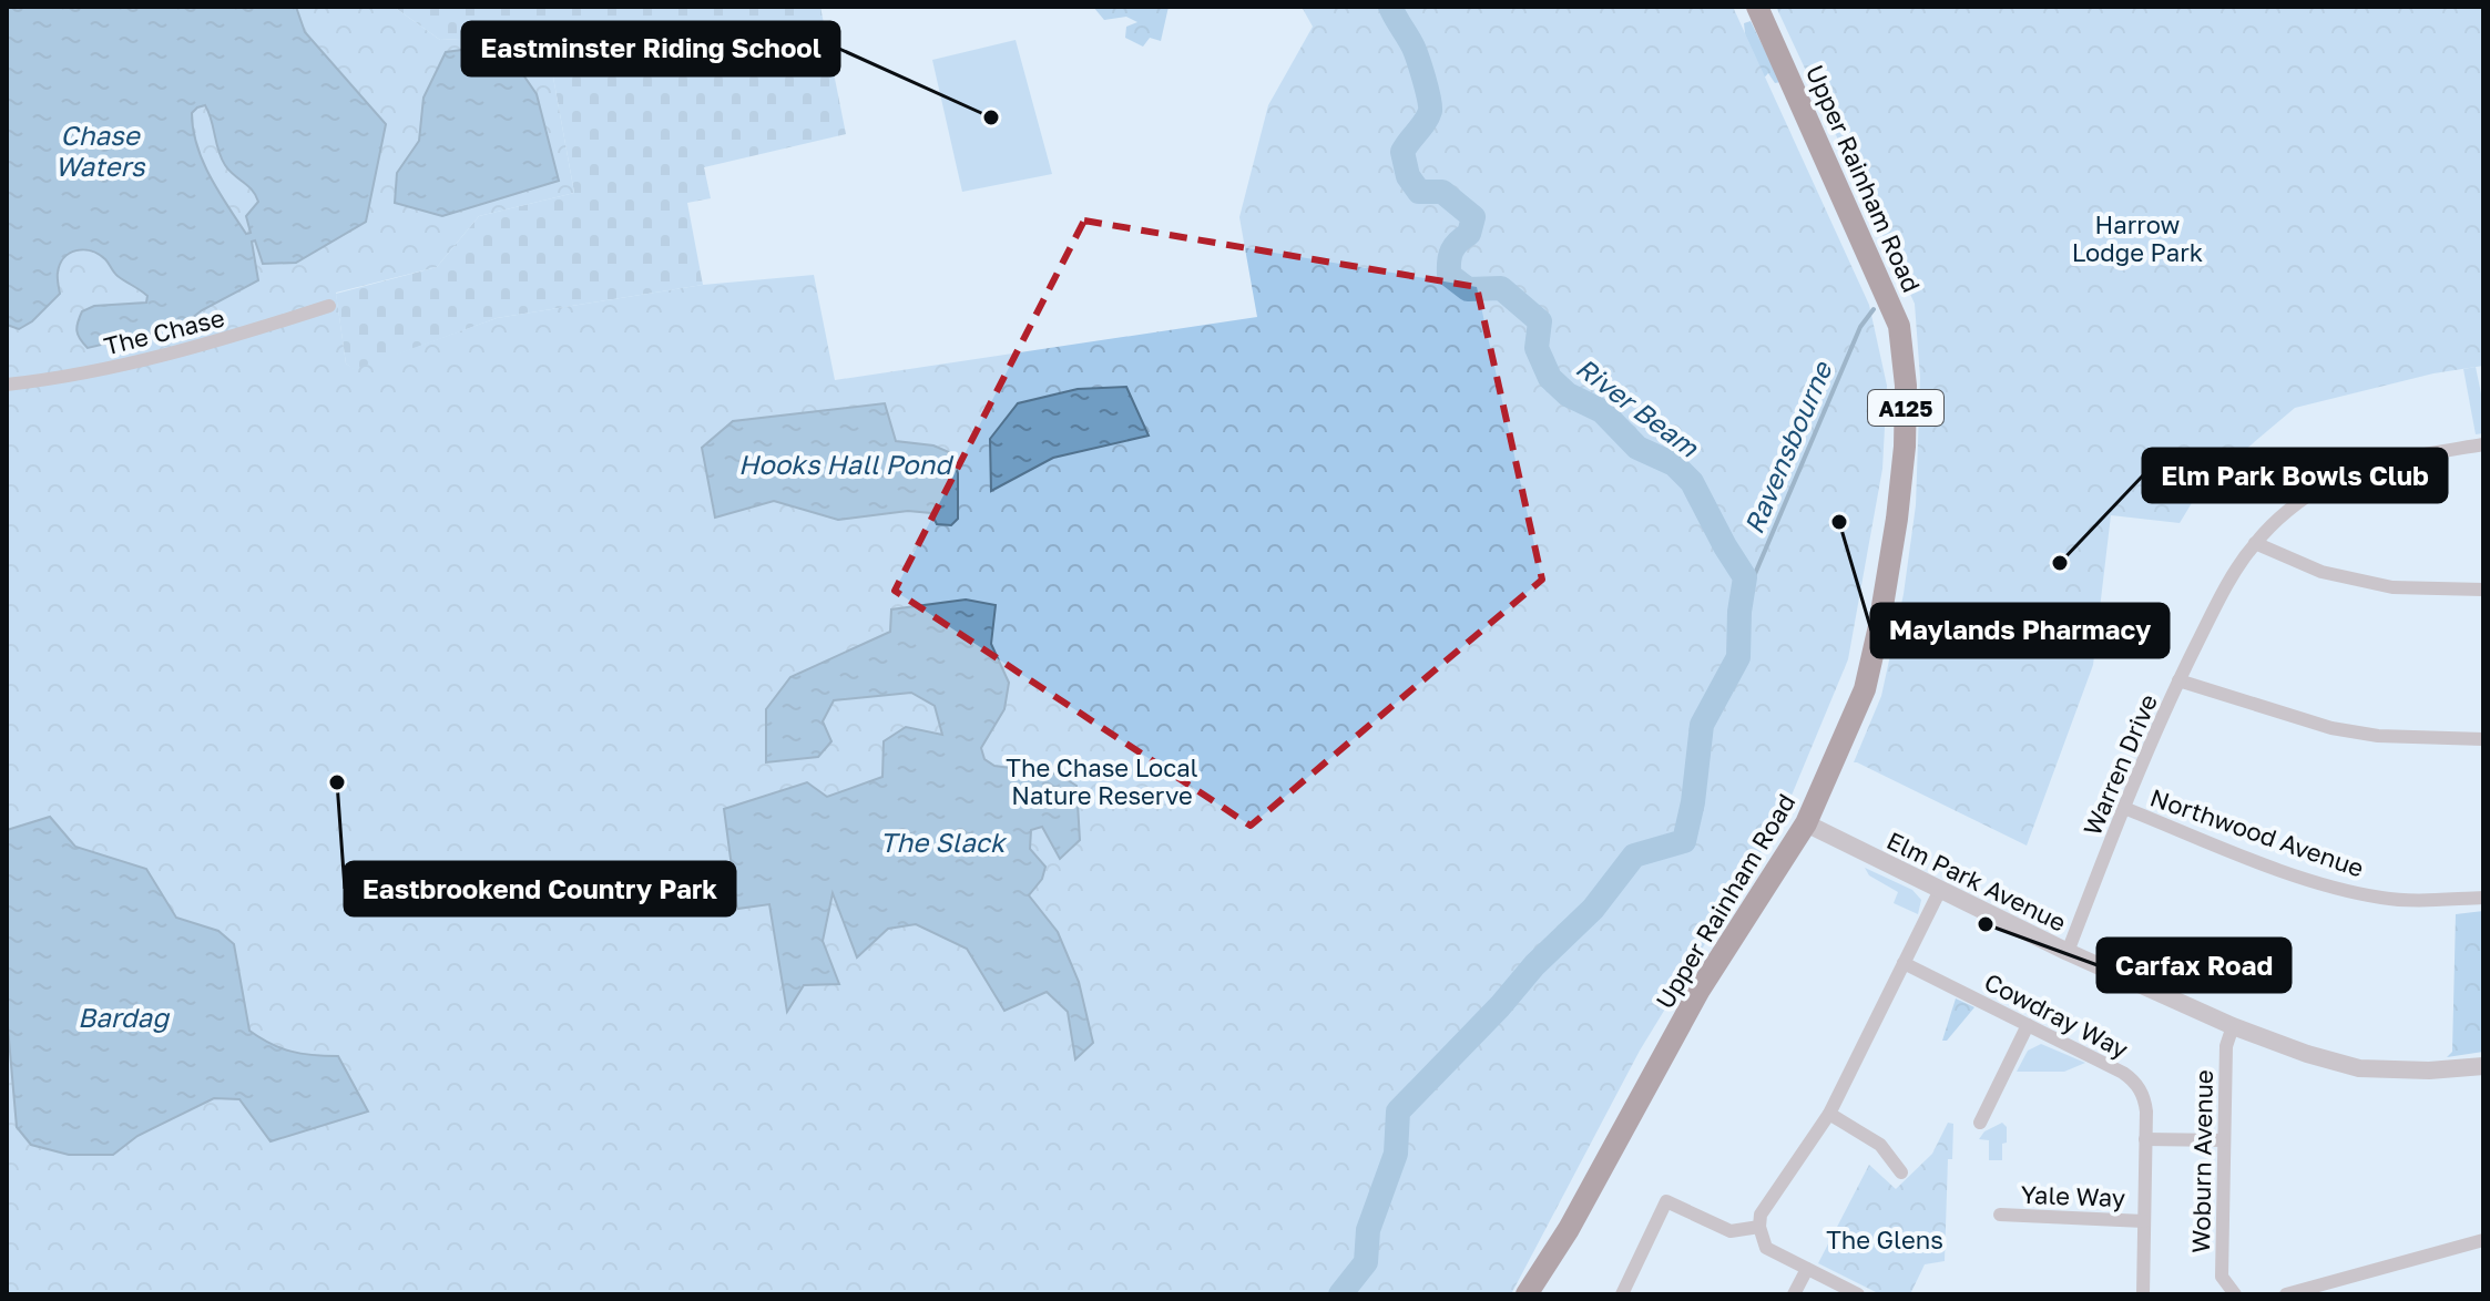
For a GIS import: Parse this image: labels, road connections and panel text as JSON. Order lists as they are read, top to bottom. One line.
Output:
{"streets":{"main road":["Upper Rainham Road","A125"],"street":["The Chase","Warren Drive","Northwood Avenue","Elm Park Avenue","Cowdray Way","Woburn Avenue","Yale Way"]},"crossings":[["Upper Rainham Road","Elm Park Avenue"],["Warren Drive","Northwood Avenue"],["Warren Drive","Elm Park Avenue"],["Elm Park Avenue","Woburn Avenue"],["Cowdray Way","Yale Way"]],"water":["Chase Waters","River Beam","Ravensbourne","Hooks Hall Pond","The Slack","Bardag"],"parks":["Harrow Lodge Park","The Chase Local Nature Reserve","The Glens"],"places":["Eastminster Riding School","Maylands Pharmacy","Elm Park Bowls Club","Eastbrookend Country Park","Carfax Road"]}
